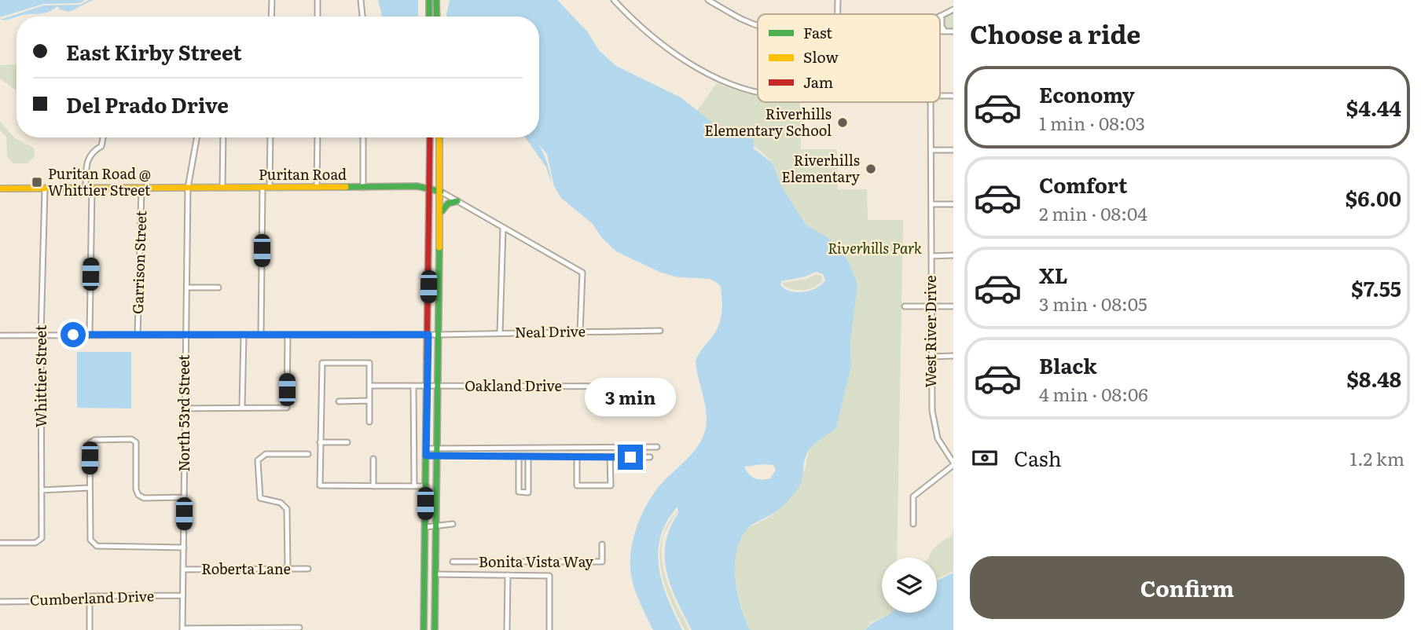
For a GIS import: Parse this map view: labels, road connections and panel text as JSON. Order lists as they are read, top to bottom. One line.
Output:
{"streets":{"main road":["Puritan Road"],"street":["Garrison Street","West River Drive","Neal Drive","Whittier Street","Oakland Drive","North 53rd Street","Bonita Vista Way","Roberta Lane","Cumberland Drive"]},"crossings":[["Puritan Road","Garrison Street"],["Puritan Road","Neal Drive"],["Puritan Road","Whittier Street"],["Puritan Road","North 53rd Street"],["Garrison Street","Neal Drive"],["Neal Drive","Whittier Street"],["Neal Drive","North 53rd Street"],["North 53rd Street","Roberta Lane"],["North 53rd Street","Cumberland Drive"]],"parks":["Riverhills Park"],"places":{"other":["Riverhills Elementary School","Riverhills Elementary"],"transit":["Puritan Road @ Whittier Street"]},"legend":["Fast","Slow","Jam"],"page":{"heading":"Choose a ride","banner":["East Kirby Street","Del Prado Drive"],"list":[{"name":"Economy","note":"1 min · 08:03","value":"$4.44"},{"name":"Comfort","note":"2 min · 08:04","value":"$6.00"},{"name":"XL","note":"3 min · 08:05","value":"$7.55"},{"name":"Black","note":"4 min · 08:06","value":"$8.48"}],"bubble":"3 min","pay":["Cash","1.2 km"],"buttons":"Confirm"}}
